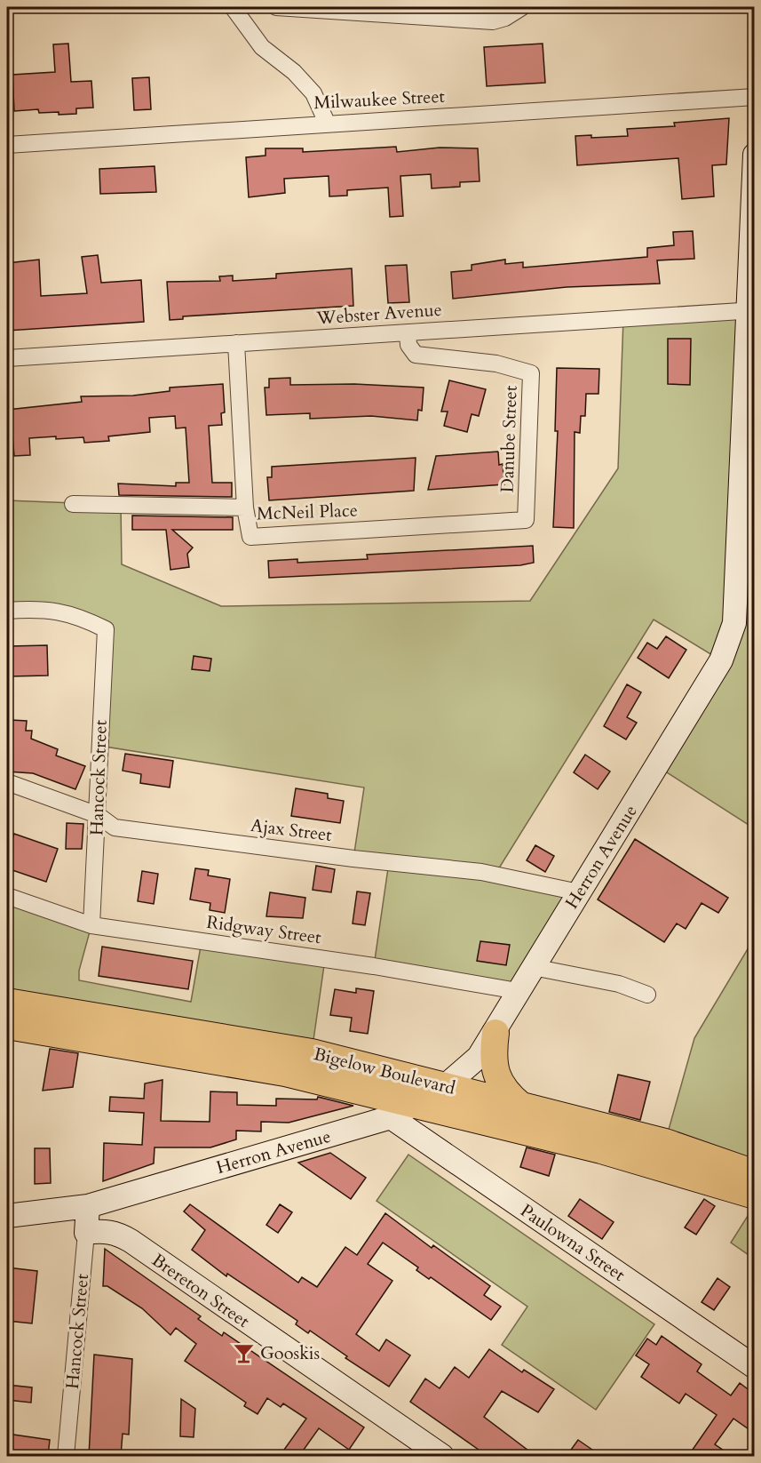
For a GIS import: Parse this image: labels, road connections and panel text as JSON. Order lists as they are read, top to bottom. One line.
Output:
{"streets":{"main road":["Bigelow Boulevard"],"street":["Milwaukee Street","Webster Avenue","Danube Street","McNeil Place","Hancock Street","Ajax Street","Herron Avenue","Ridgway Street","Paulowna Street","Brereton Street"]},"crossings":[["Webster Avenue","Danube Street"],["Webster Avenue","McNeil Place"],["Webster Avenue","Herron Avenue"],["Danube Street","McNeil Place"],["Hancock Street","Ajax Street"],["Hancock Street","Herron Avenue"],["Hancock Street","Ridgway Street"],["Hancock Street","Brereton Street"],["Ajax Street","Herron Avenue"],["Herron Avenue","Ridgway Street"],["Herron Avenue","Bigelow Boulevard"],["Herron Avenue","Paulowna Street"]],"places":{"bar":["Gooskis"]}}
